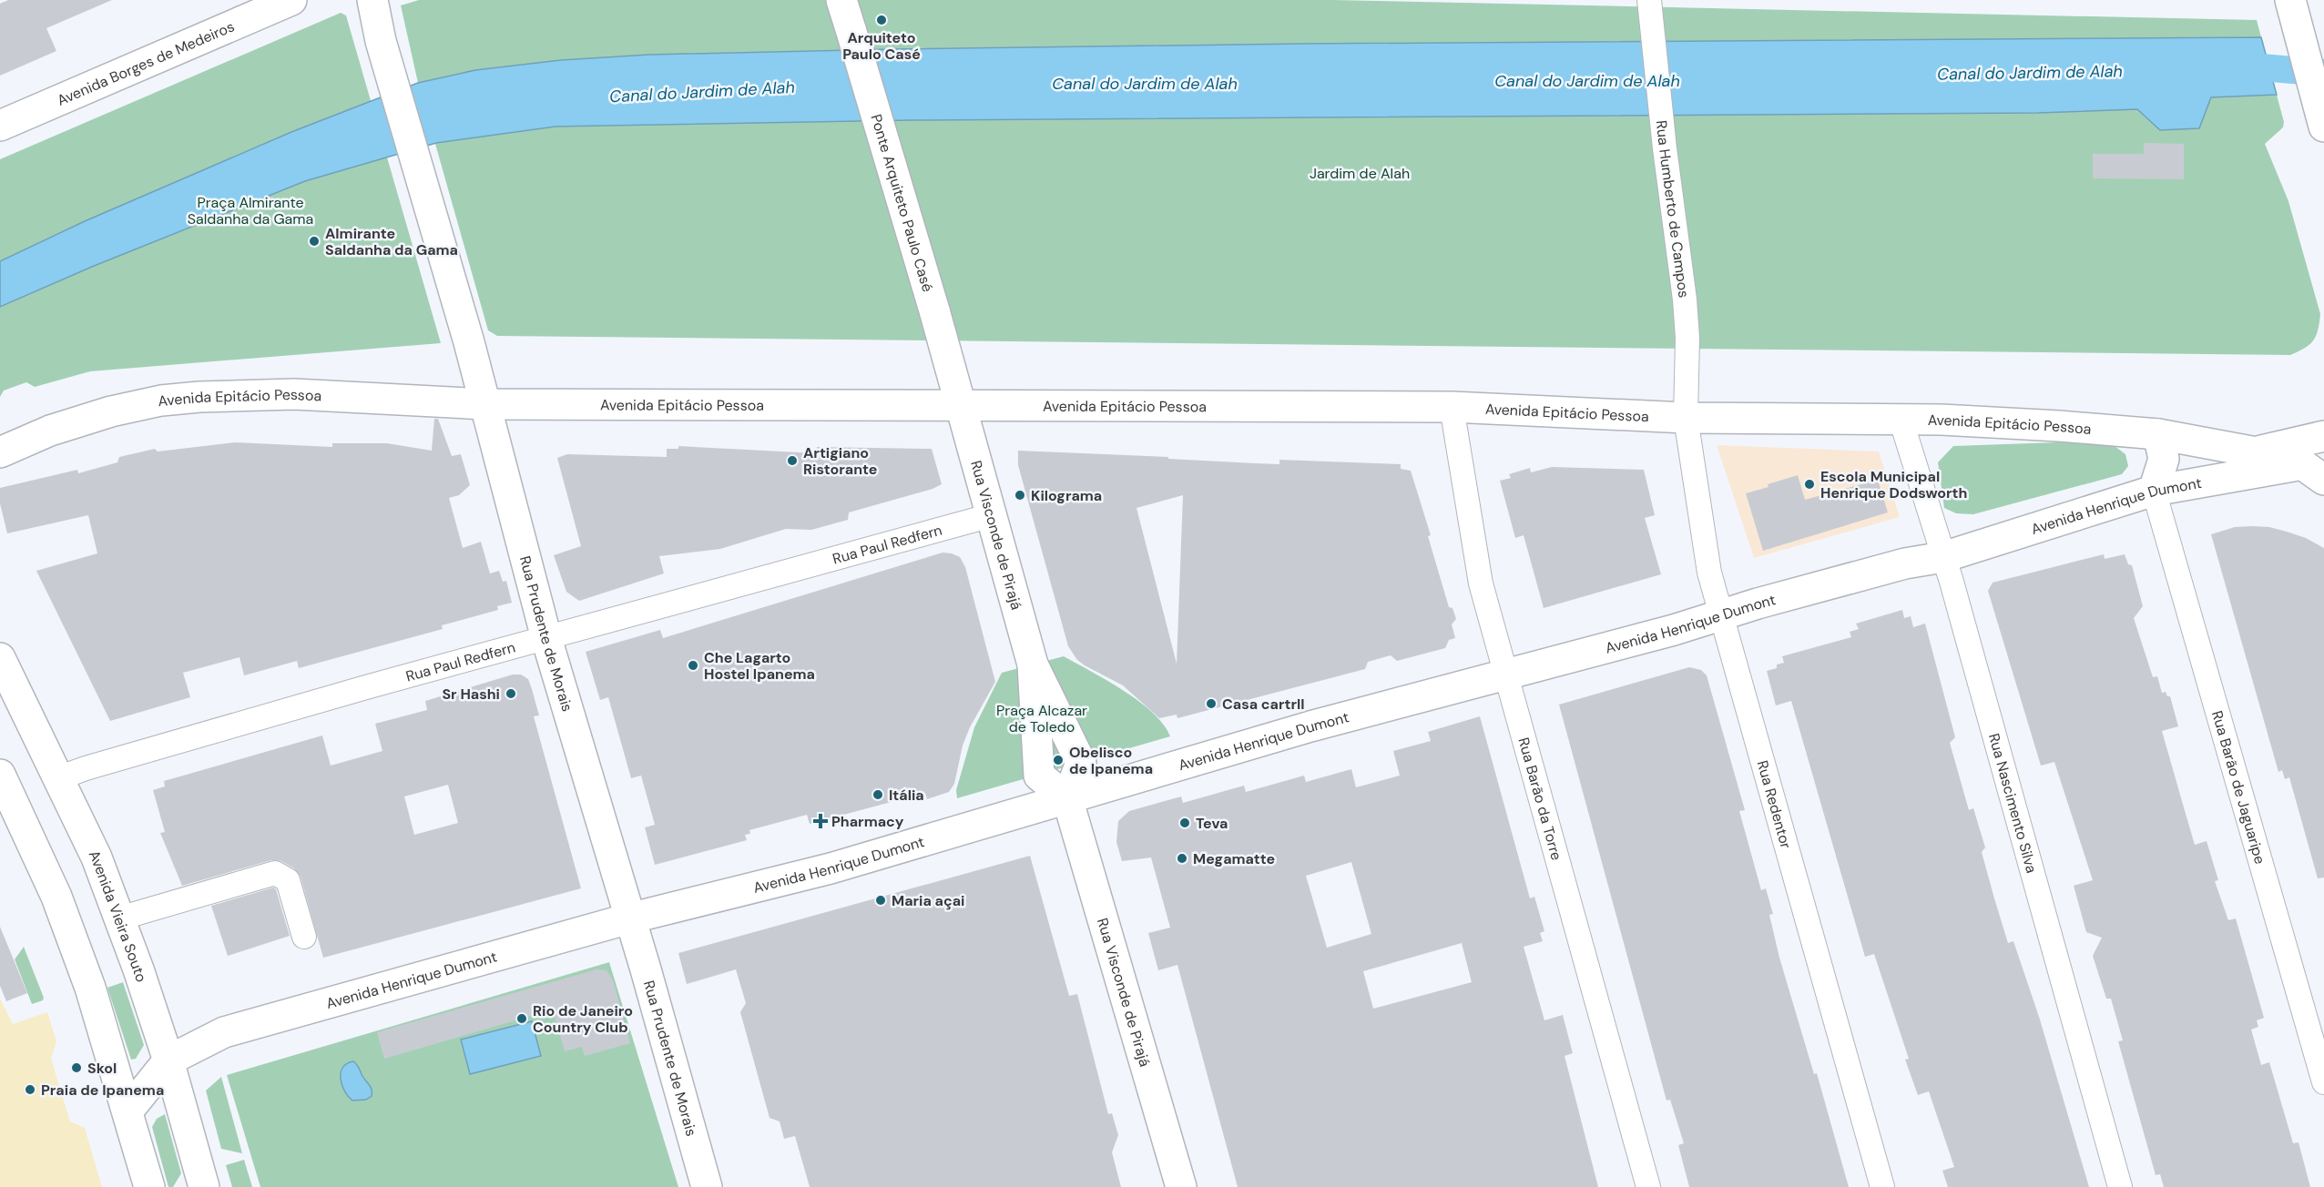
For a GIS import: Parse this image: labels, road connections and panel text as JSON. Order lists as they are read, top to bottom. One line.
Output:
{"streets":{"main road":["Avenida Borges de Medeiros","Ponte Arquiteto Paulo Casé","Avenida Epitácio Pessoa","Avenida Henrique Dumont","Rua Visconde de Pirajá","Rua Prudente de Morais","Avenida Vieira Souto"],"street":["Rua Humberto de Campos","Rua Paul Redfern","Rua Barão de Jaguaripe","Rua Barão da Torre","Rua Nascimento Silva","Rua Redentor"]},"crossings":[["Ponte Arquiteto Paulo Casé","Avenida Epitácio Pessoa"],["Ponte Arquiteto Paulo Casé","Rua Visconde de Pirajá"],["Rua Humberto de Campos","Avenida Epitácio Pessoa"],["Rua Humberto de Campos","Rua Redentor"],["Avenida Epitácio Pessoa","Avenida Henrique Dumont"],["Avenida Epitácio Pessoa","Rua Visconde de Pirajá"],["Avenida Epitácio Pessoa","Rua Prudente de Morais"],["Avenida Epitácio Pessoa","Rua Barão da Torre"],["Avenida Epitácio Pessoa","Rua Nascimento Silva"],["Avenida Epitácio Pessoa","Rua Redentor"],["Avenida Henrique Dumont","Rua Visconde de Pirajá"],["Avenida Henrique Dumont","Rua Prudente de Morais"],["Avenida Henrique Dumont","Rua Barão de Jaguaripe"],["Avenida Henrique Dumont","Rua Barão da Torre"],["Avenida Henrique Dumont","Rua Nascimento Silva"],["Avenida Henrique Dumont","Rua Redentor"],["Avenida Henrique Dumont","Avenida Vieira Souto"],["Rua Visconde de Pirajá","Rua Paul Redfern"],["Rua Paul Redfern","Rua Prudente de Morais"],["Rua Paul Redfern","Avenida Vieira Souto"]],"water":["Canal do Jardim de Alah"],"parks":["Jardim de Alah","Praça Almirante Saldanha da Gama","Praça Alcazar de Toledo"],"places":{"other":["Arquiteto Paulo Casé","Almirante Saldanha da Gama","Artigiano Ristorante","Escola Municipal Henrique Dodsworth","Kilograma","Che Lagarto Hostel Ipanema","Sr Hashi","Casa cartrll","Obelisco de Ipanema","Itália","Teva","Megamatte","Maria açai","Rio de Janeiro Country Club","Skol","Praia de Ipanema"],"health":["Pharmacy"]}}
